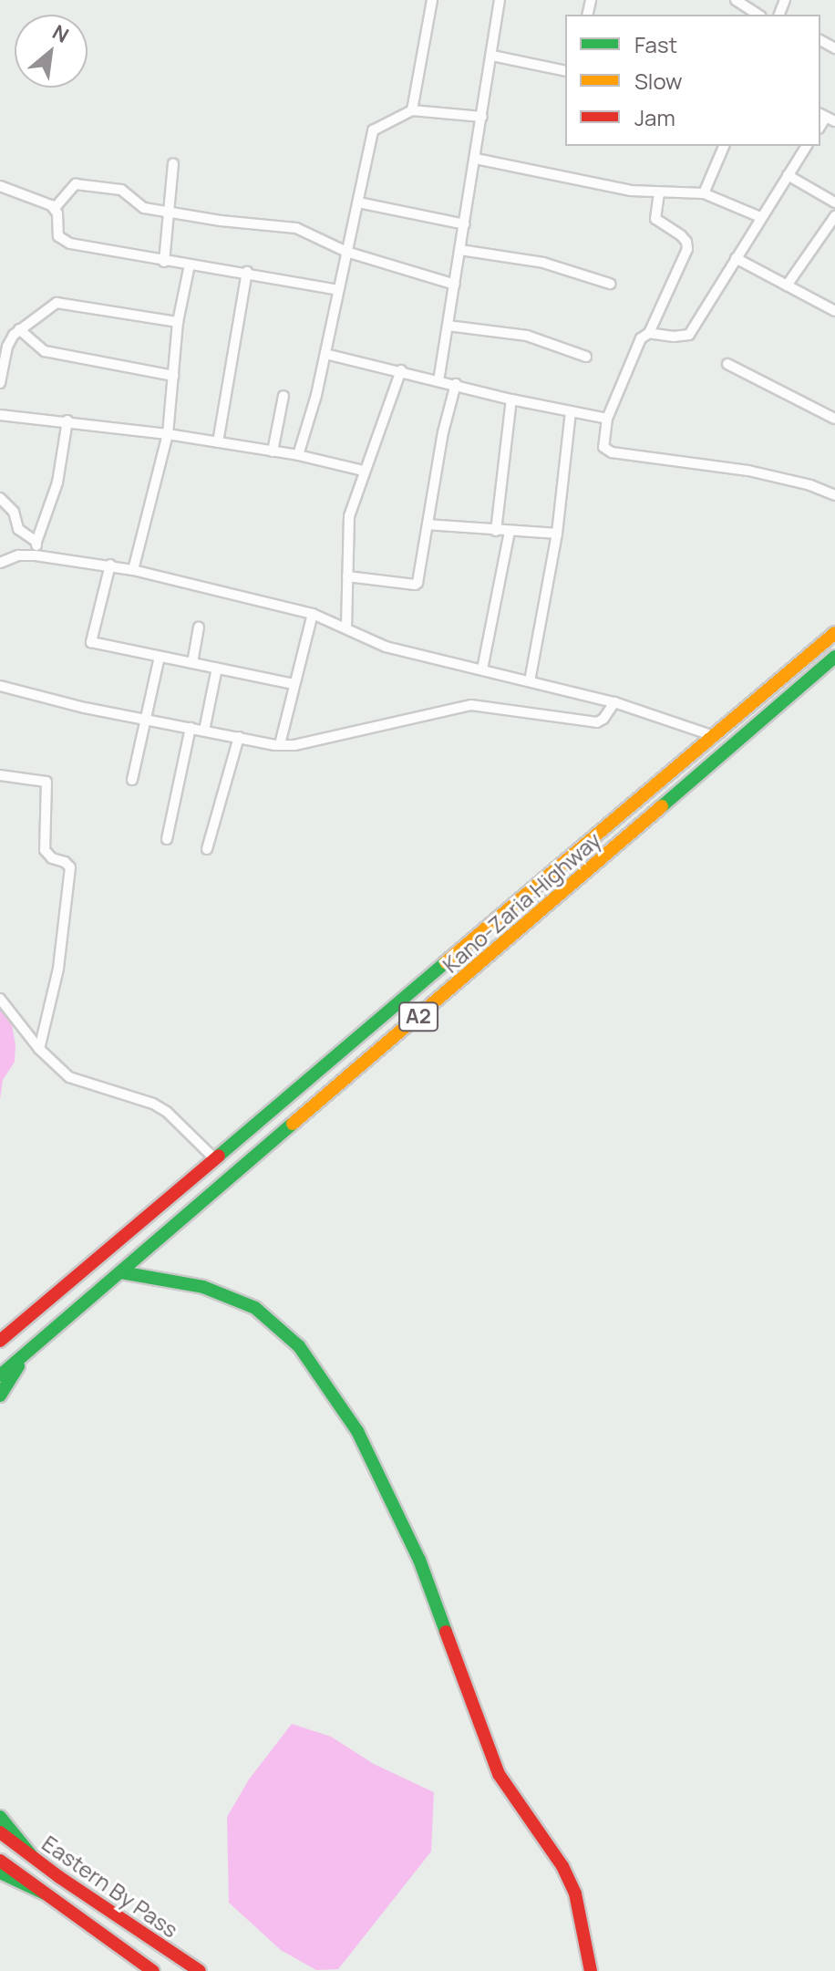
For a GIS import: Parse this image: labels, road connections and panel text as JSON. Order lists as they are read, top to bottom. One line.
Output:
{"streets":{"main road":["Kano-Zaria Highway","A2","Eastern By Pass"]},"legend":["Fast","Slow","Jam"],"north":"top right"}
